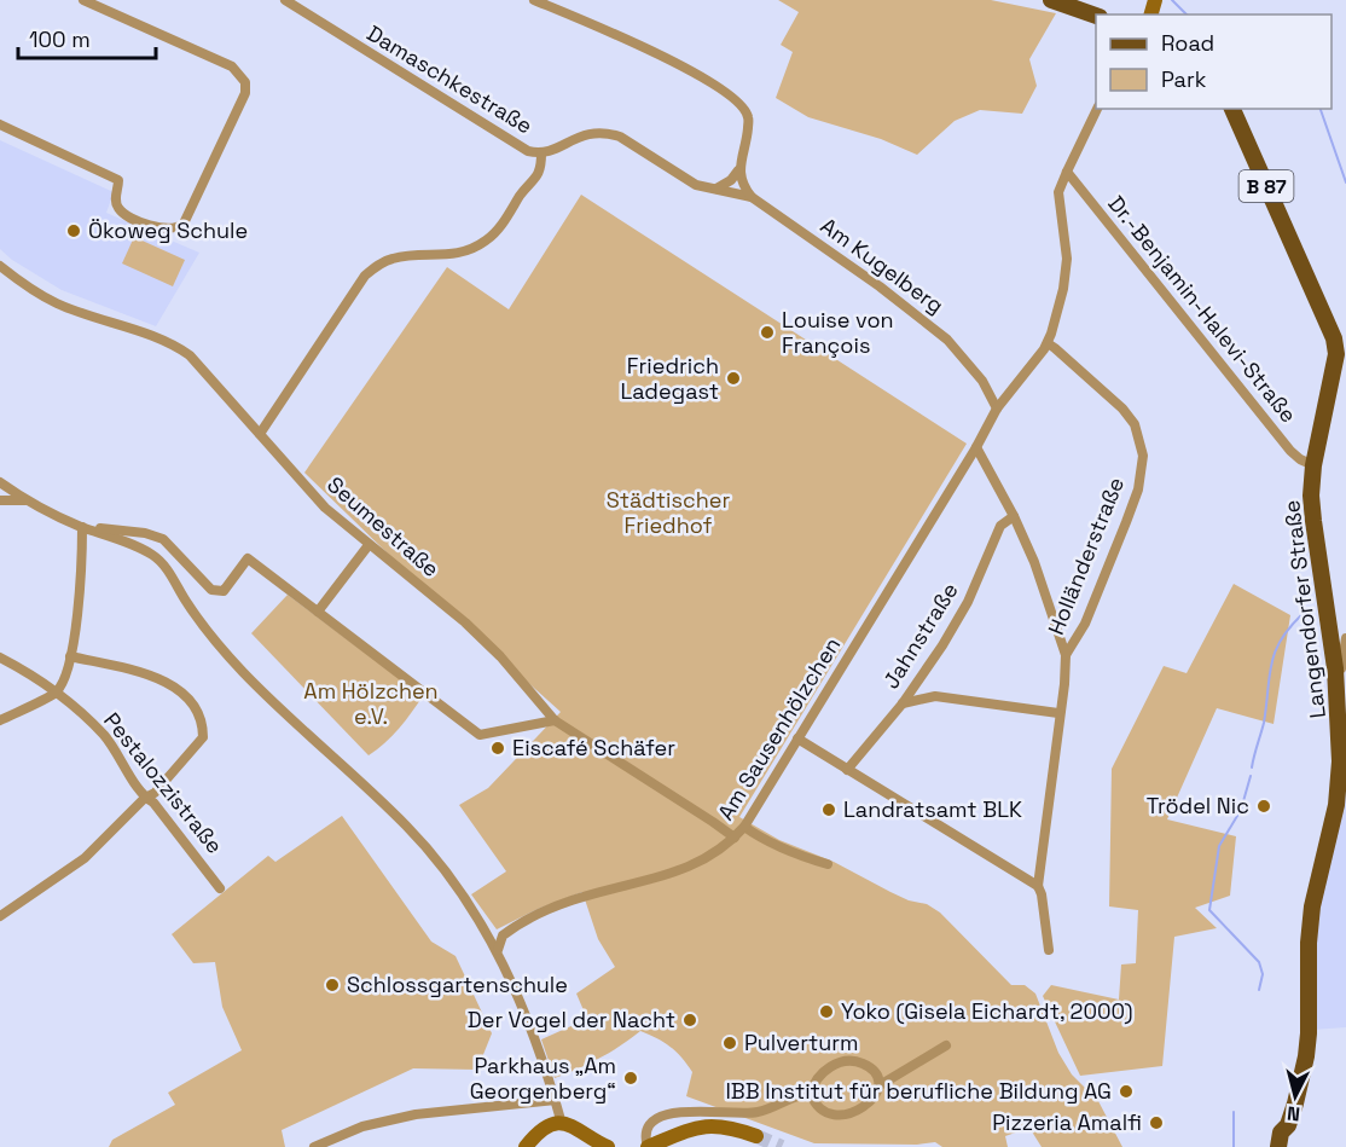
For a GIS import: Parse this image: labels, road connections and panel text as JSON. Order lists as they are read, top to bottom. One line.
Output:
{"streets":{"main road":["B 87","Langendorfer Straße"],"street":["Damaschkestraße","Am Kugelberg","Dr.-Benjamin-Halevi-Straße","Seumestraße","Holländerstraße","Jahnstraße","Am Sausenhölzchen","Pestalozzistraße"]},"crossings":[["Damaschkestraße","Am Kugelberg"],["Am Kugelberg","Am Sausenhölzchen"],["Dr.-Benjamin-Halevi-Straße","Langendorfer Straße"],["Seumestraße","Am Sausenhölzchen"],["Holländerstraße","Am Sausenhölzchen"]],"parks":["Städtischer Friedhof","Am Hölzchen e.V."],"places":["Ökoweg Schule","Louise von François","Friedrich Ladegast","Eiscafé Schäfer","Trödel Nic","Landratsamt BLK","Schlossgartenschule","Yoko (Gisela Eichardt, 2000)","Der Vogel der Nacht","Pulverturm","Parkhaus „Am Georgenberg“","IBB Institut für berufliche Bildung AG","Pizzeria Amalfi"],"legend":["Road","Park"],"scale_bar":"100 m","north":"bottom"}
